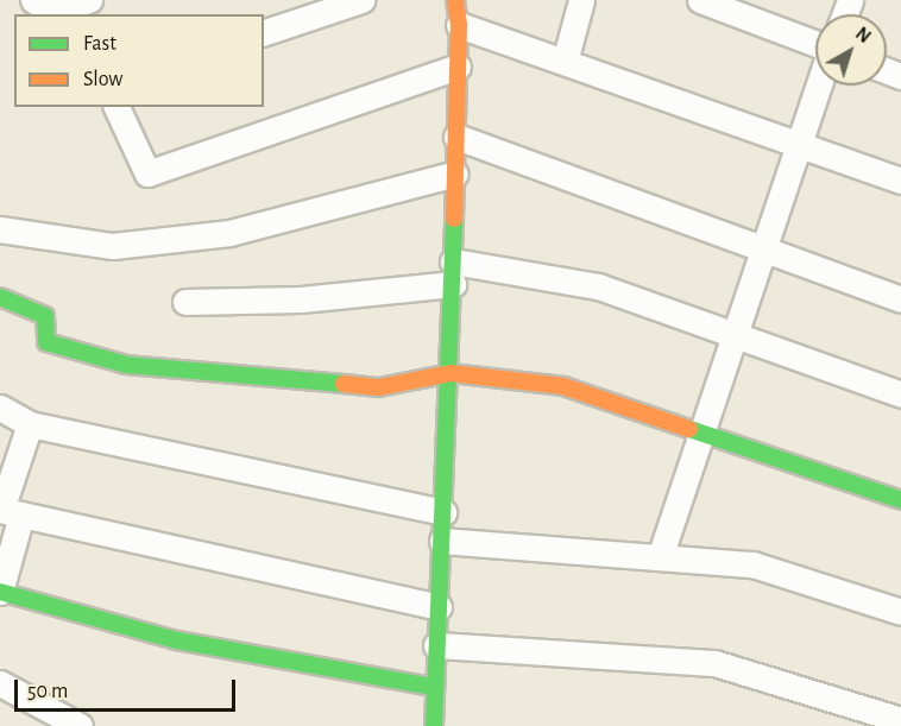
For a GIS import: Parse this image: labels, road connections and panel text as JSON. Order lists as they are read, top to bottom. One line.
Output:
{"legend":["Fast","Slow"],"scale_bar":"50 m","north":"top right"}
